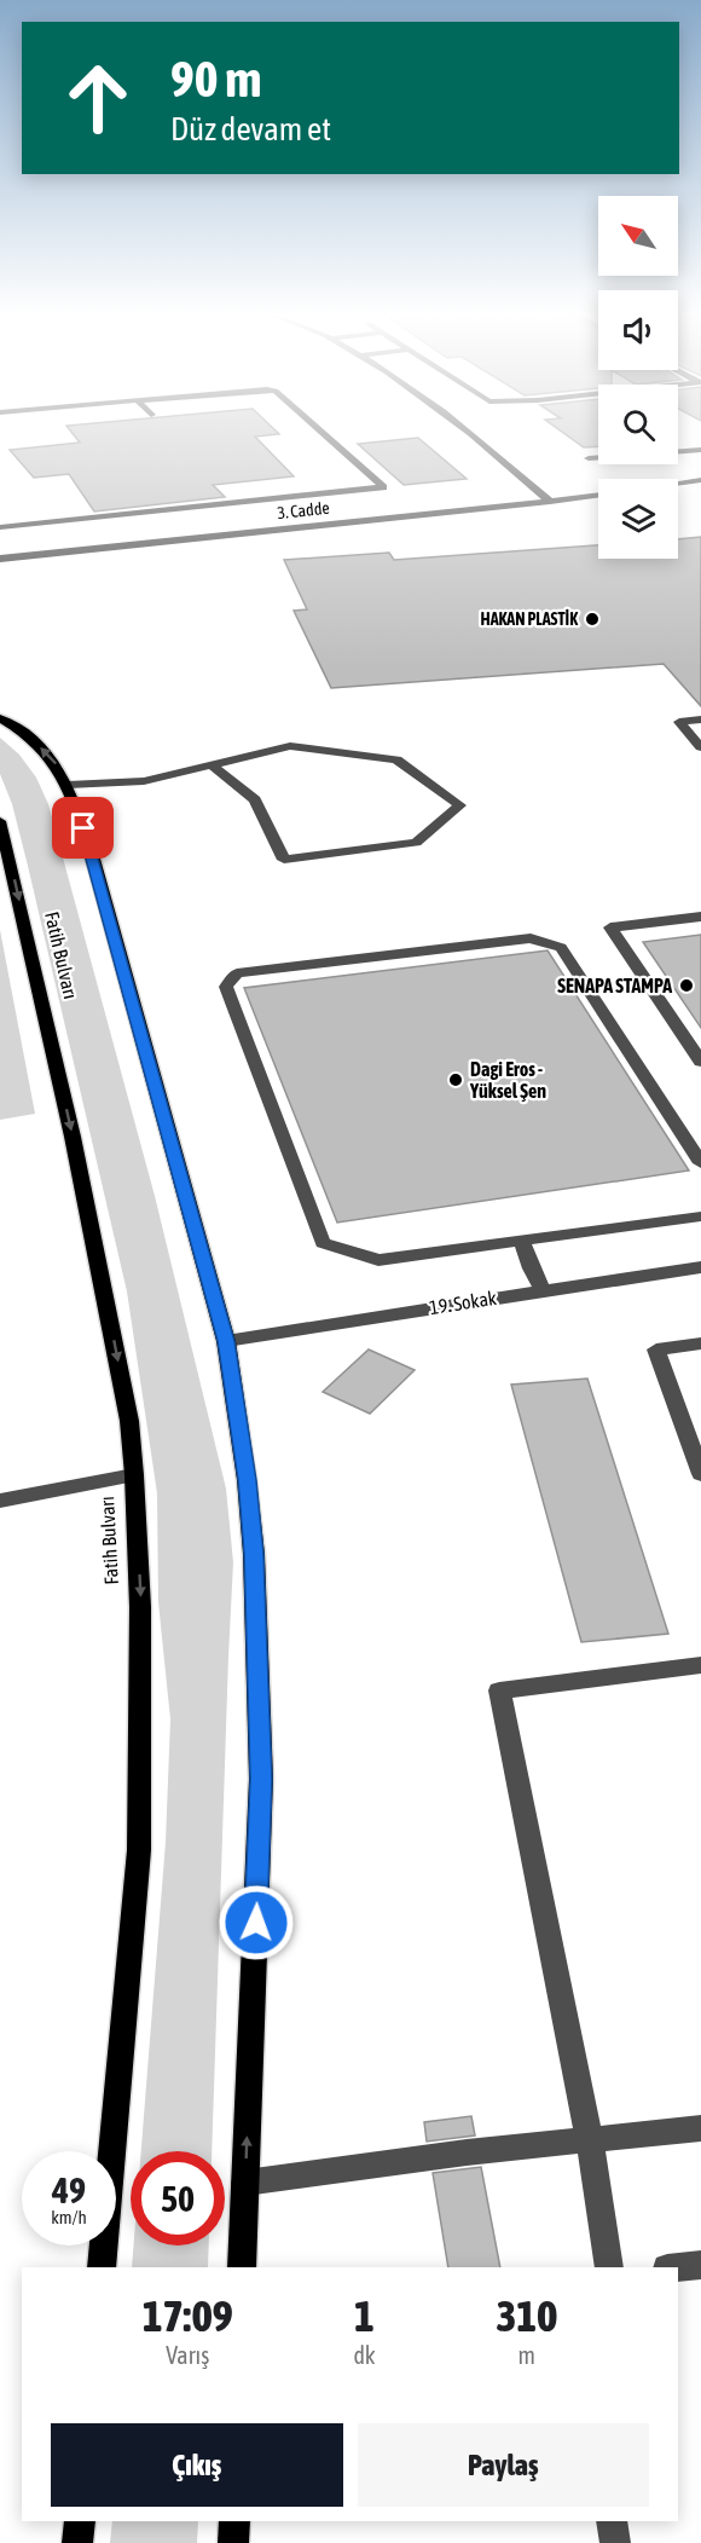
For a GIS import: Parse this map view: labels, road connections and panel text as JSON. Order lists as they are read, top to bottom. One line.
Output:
{"streets":{"main road":["Fatih Bulvarı"],"street":["3. Cadde","19. Sokak"]},"places":["HAKAN PLASTİK","SENAPA STAMPA","Dagi Eros - Yüksel Şen"],"north":"top left","page":{"turn":["90 m","Düz devam et"],"speed":"49 km/h","limit":"50","eta":["17:09","Varış","1","dk","310","m"],"buttons":["Çıkış","Paylaş"]}}
